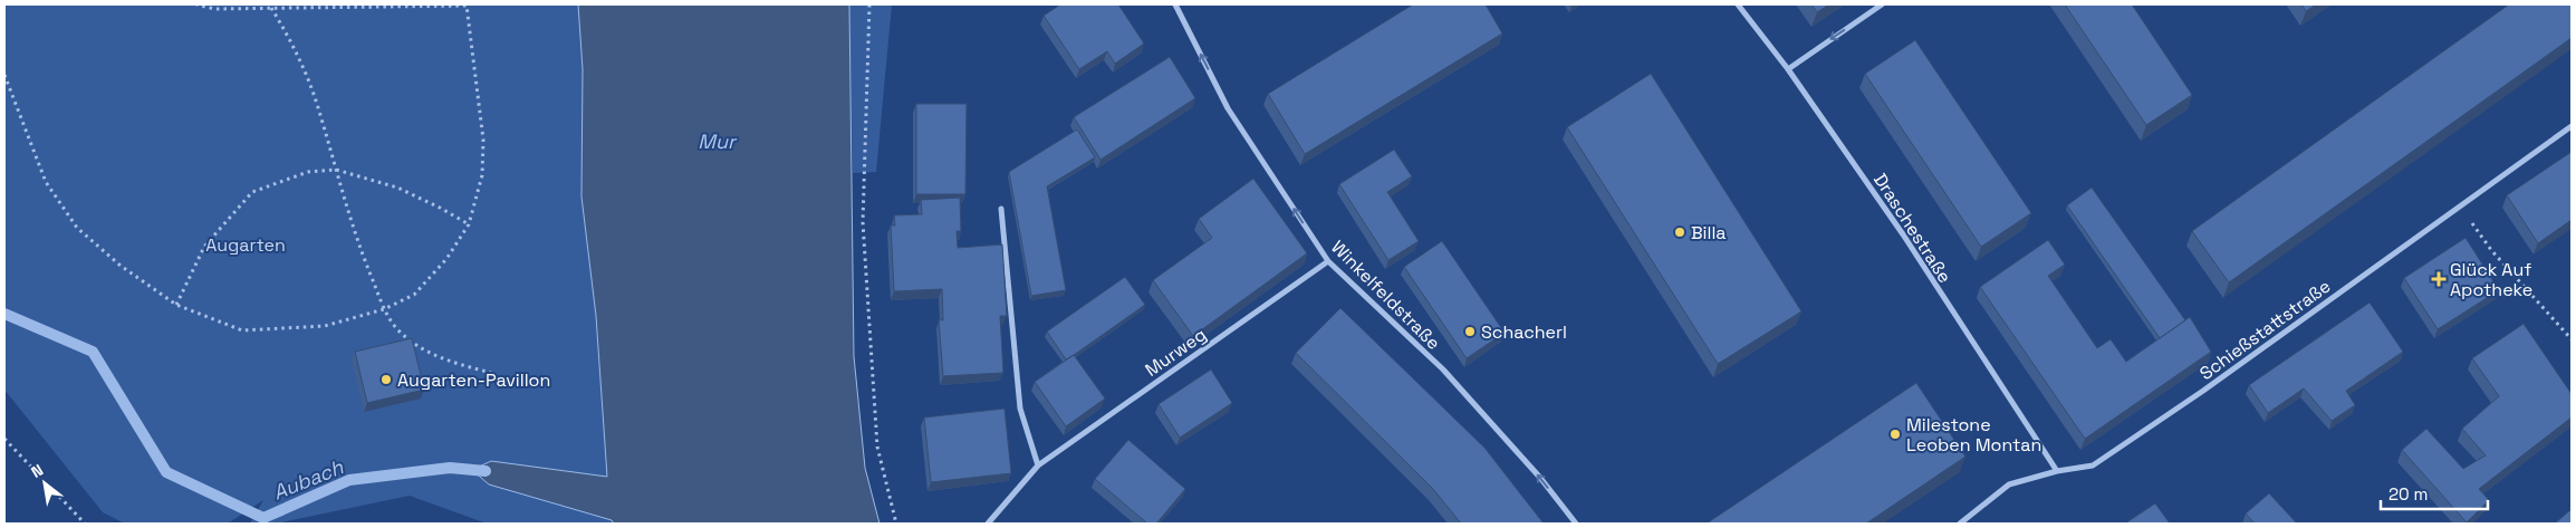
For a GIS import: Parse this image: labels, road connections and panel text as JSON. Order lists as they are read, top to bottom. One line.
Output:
{"streets":{"street":["Draschestraße","Winkelfeldstraße","Schießstattstraße","Murweg"]},"crossings":[["Draschestraße","Schießstattstraße"],["Winkelfeldstraße","Murweg"]],"one_way":["Winkelfeldstraße"],"water":["Mur","Aubach"],"parks":["Augarten"],"places":{"other":["Billa","Schacherl","Augarten-Pavillon","Milestone Leoben Montan"],"health":["Glück Auf Apotheke"]},"scale_bar":"20 m","north":"top left"}
